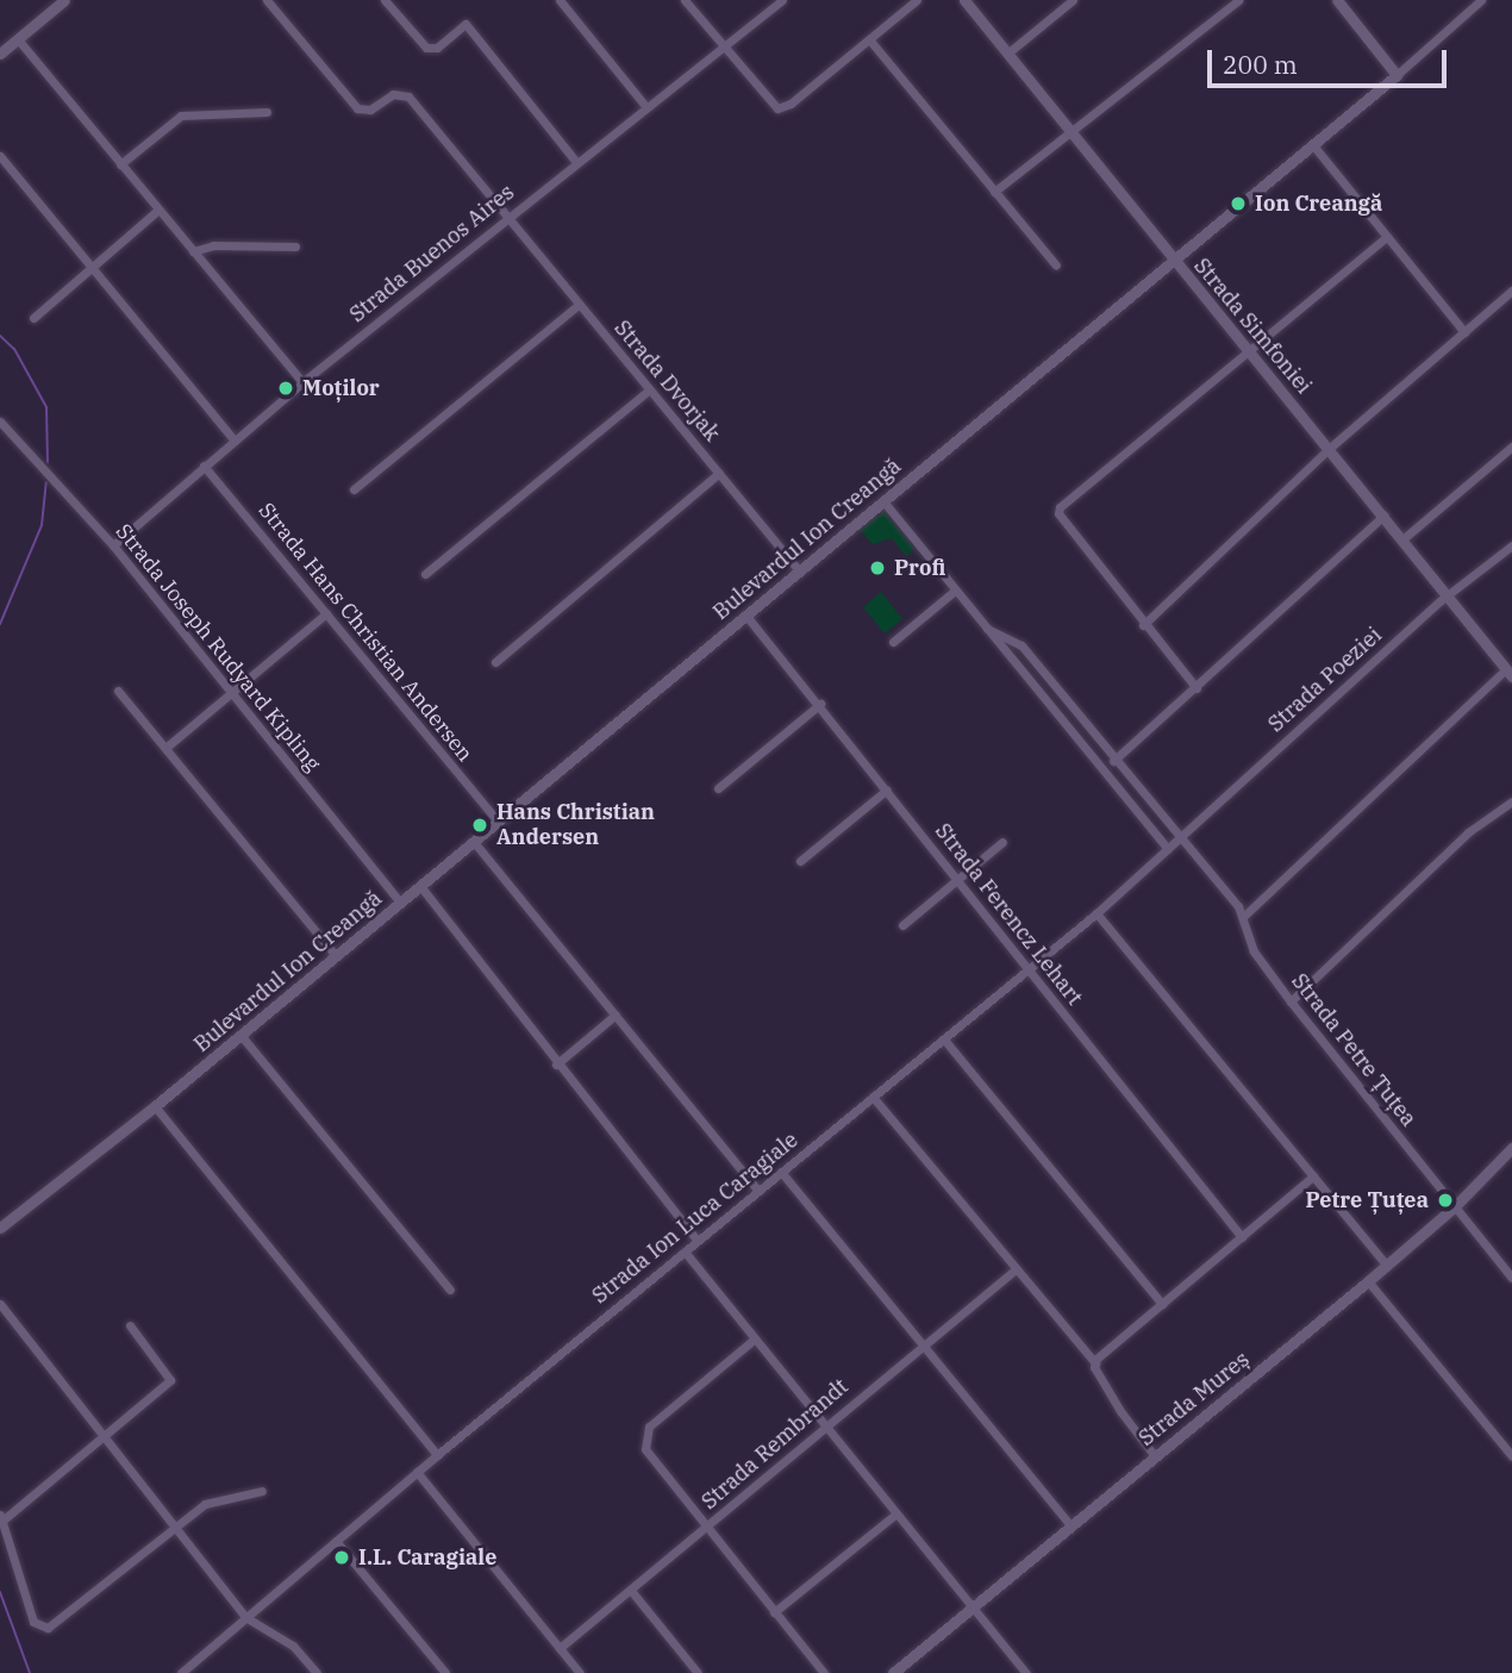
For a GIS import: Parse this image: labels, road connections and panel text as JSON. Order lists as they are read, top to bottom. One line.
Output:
{"streets":{"street":["Strada Buenos Aires","Strada Simfoniei","Strada Dvorjak","Bulevardul Ion Creangă","Strada Hans Christian Andersen","Strada Joseph Rudyard Kipling","Strada Poeziei","Strada Ferencz Lehart","Strada Petre Țuțea","Strada Ion Luca Caragiale","Strada Mureș","Strada Rembrandt"]},"crossings":[["Strada Buenos Aires","Strada Dvorjak"],["Strada Buenos Aires","Strada Hans Christian Andersen"],["Strada Buenos Aires","Strada Joseph Rudyard Kipling"],["Strada Simfoniei","Bulevardul Ion Creangă"],["Strada Simfoniei","Strada Poeziei"],["Strada Dvorjak","Bulevardul Ion Creangă"],["Bulevardul Ion Creangă","Strada Hans Christian Andersen"],["Bulevardul Ion Creangă","Strada Joseph Rudyard Kipling"],["Bulevardul Ion Creangă","Strada Ferencz Lehart"],["Strada Poeziei","Strada Petre Țuțea"],["Strada Poeziei","Strada Ion Luca Caragiale"],["Strada Ferencz Lehart","Strada Ion Luca Caragiale"],["Strada Petre Țuțea","Strada Mureș"]],"places":["Ion Creangă","Moților","Profi","Hans Christian Andersen","Petre Țuțea","I.L. Caragiale"],"scale_bar":"200 m"}
